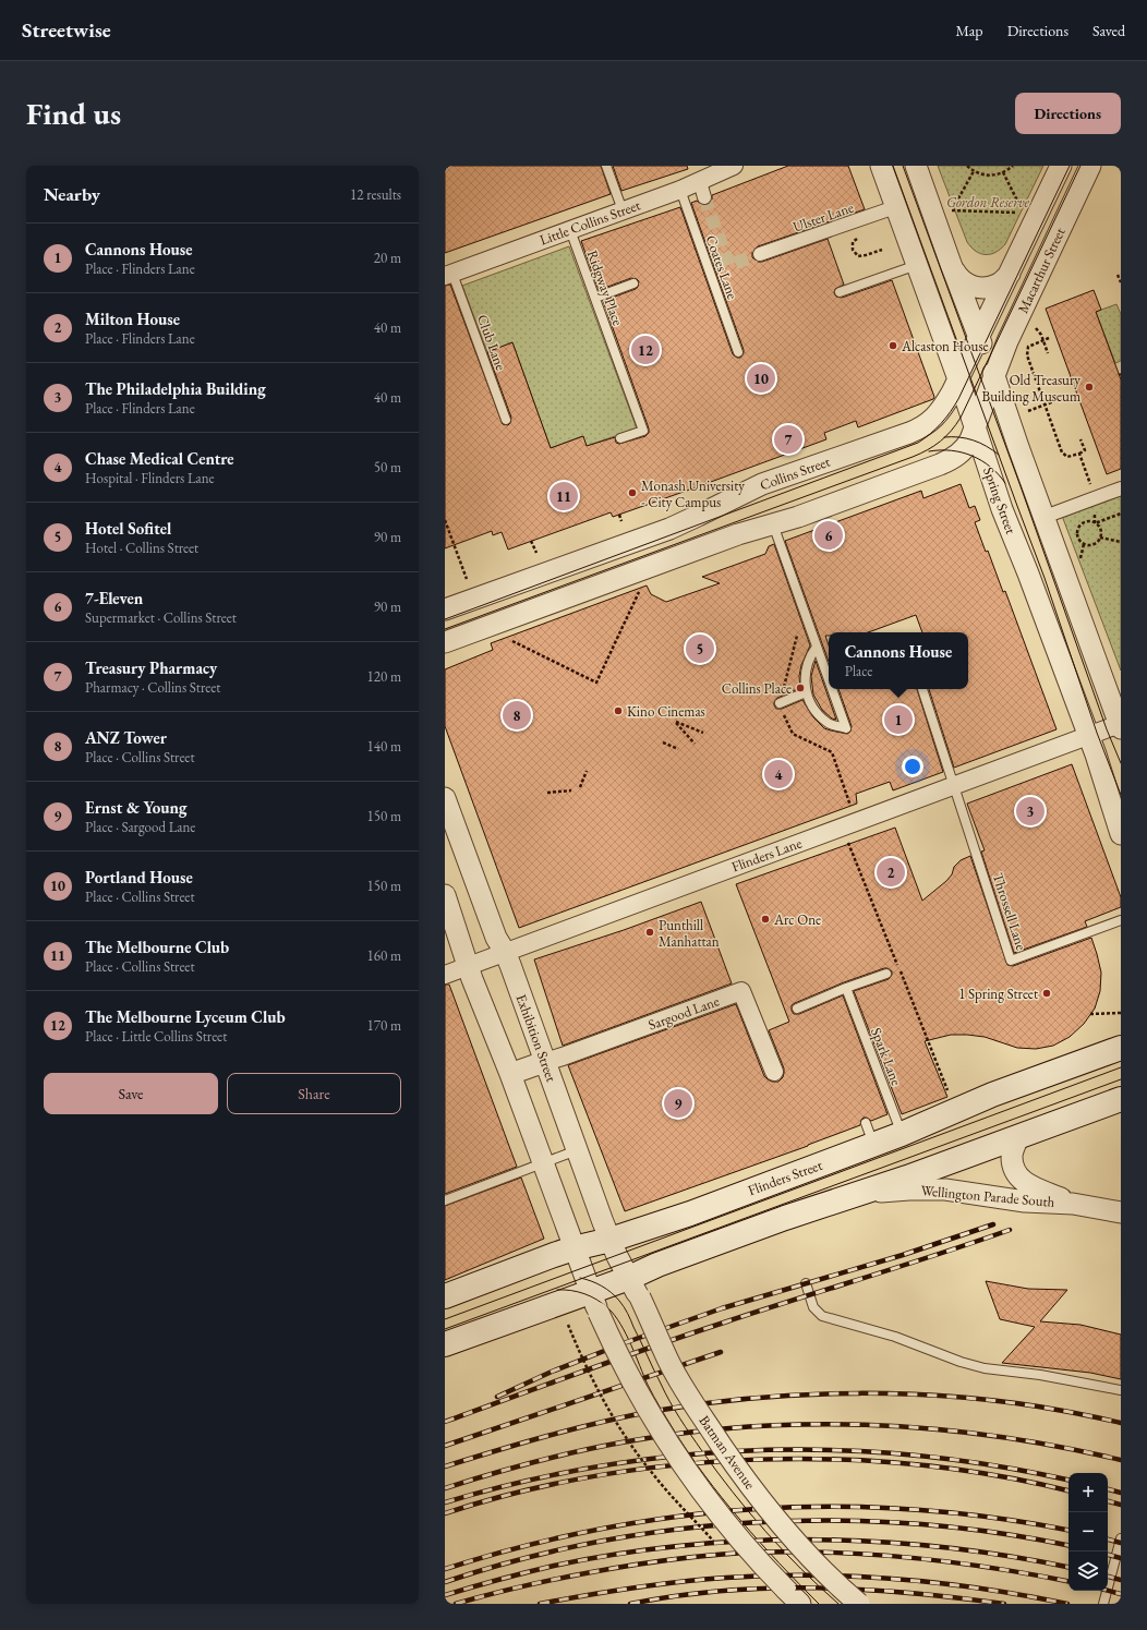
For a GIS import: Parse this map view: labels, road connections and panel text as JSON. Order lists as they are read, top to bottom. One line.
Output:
{"streets":{"main road":["Flinders Street"],"street":["Ulster Lane","Little Collins Street","Macarthur Street","Collins Street","Spring Street","Flinders Lane","Sargood Lane","Exhibition Street","Wellington Parade South","Batman Avenue"],"lane":["Coates Lane","Ridgway Place","Club Lane","Throssell Lane","Spark Lane"]},"crossings":[["Ulster Lane","Spring Street"],["Little Collins Street","Coates Lane"],["Little Collins Street","Ridgway Place"],["Little Collins Street","Club Lane"],["Macarthur Street","Collins Street"],["Collins Street","Spring Street"],["Spring Street","Flinders Lane"],["Flinders Lane","Throssell Lane"],["Flinders Lane","Exhibition Street"],["Sargood Lane","Exhibition Street"],["Exhibition Street","Flinders Street"],["Exhibition Street","Batman Avenue"],["Spark Lane","Flinders Street"]],"parks":["Gordon Reserve"],"places":["Alcaston House","Old Treasury Building Museum","Monash University - City Campus","Collins Place","Kino Cinemas","Arc One","Punthill Manhattan","1 Spring Street"],"page":{"header":"Streetwise","nav":["Map","Directions","Saved"],"buttons":["Directions",["Save","Share"]],"title":"Find us","heading":["Nearby","12 results"],"list":[{"mark":"1","name":"Cannons House","note":"Place · Flinders Lane","value":"20 m"},{"mark":"2","name":"Milton House","note":"Place · Flinders Lane","value":"40 m"},{"mark":"3","name":"The Philadelphia Building","note":"Place · Flinders Lane","value":"40 m"},{"mark":"4","name":"Chase Medical Centre","note":"Hospital · Flinders Lane","value":"50 m"},{"mark":"5","name":"Hotel Sofitel","note":"Hotel · Collins Street","value":"90 m"},{"mark":"6","name":"7-Eleven","note":"Supermarket · Collins Street","value":"90 m"},{"mark":"7","name":"Treasury Pharmacy","note":"Pharmacy · Collins Street","value":"120 m"},{"mark":"8","name":"ANZ Tower","note":"Place · Collins Street","value":"140 m"},{"mark":"9","name":"Ernst & Young","note":"Place · Sargood Lane","value":"150 m"},{"mark":"10","name":"Portland House","note":"Place · Collins Street","value":"150 m"},{"mark":"11","name":"The Melbourne Club","note":"Place · Collins Street","value":"160 m"},{"mark":"12","name":"The Melbourne Lyceum Club","note":"Place · Little Collins Street","value":"170 m"}],"pins":["12","10","7","11","6","5","8","1","4","3","2","9"],"popup":["Cannons House","Place"],"map_buttons":["+","−"]}}
